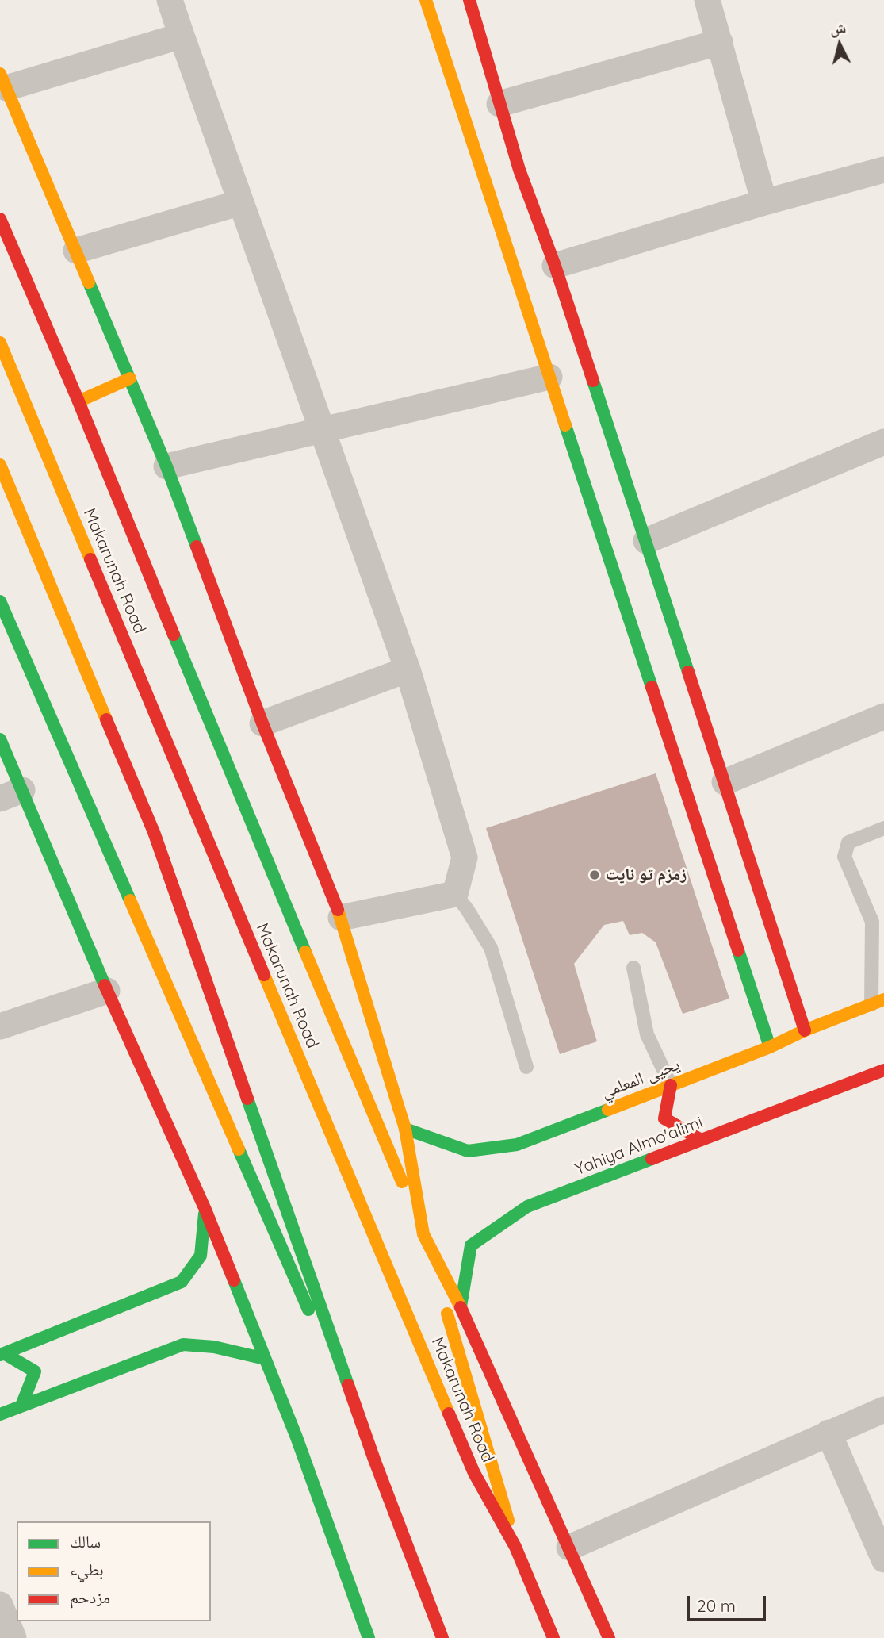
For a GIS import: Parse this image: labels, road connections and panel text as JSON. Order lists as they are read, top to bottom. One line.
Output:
{"streets":{"main road":["Makarunah Road","يحيى المعلمي","Yahiya Almo'alimi"]},"places":["زمزم تو نايت"],"legend":["سالك","بطيء","مزدحم"],"scale_bar":"20 m","north":"top"}
